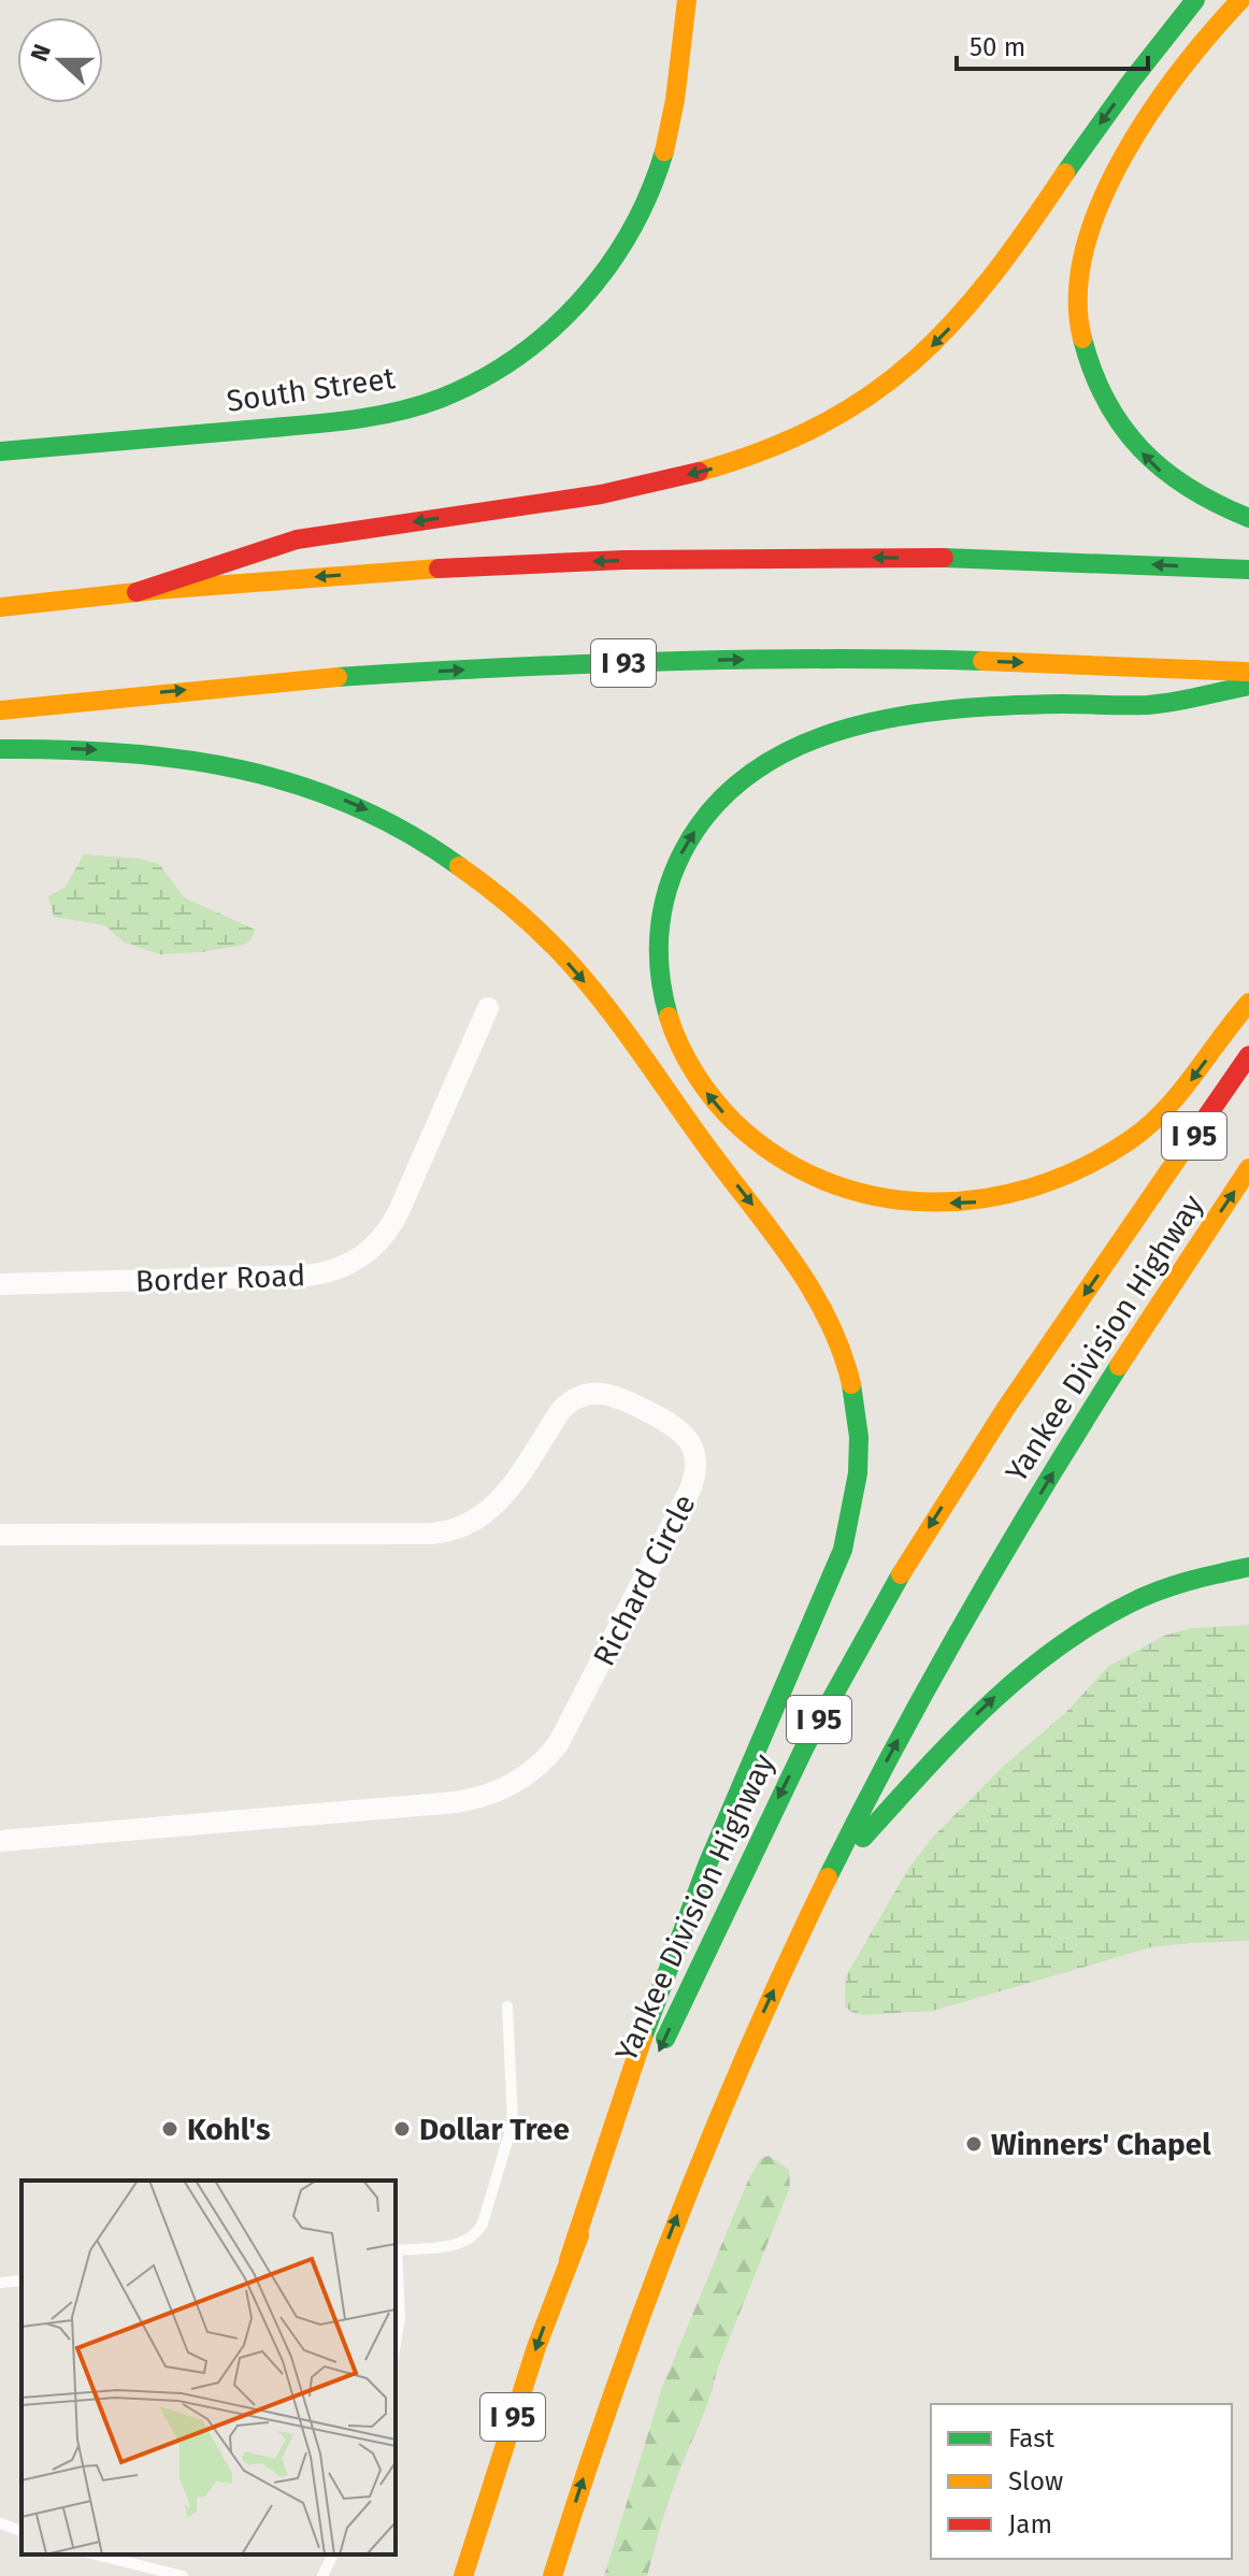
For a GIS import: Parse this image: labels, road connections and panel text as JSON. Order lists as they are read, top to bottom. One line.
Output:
{"streets":{"main road":["South Street","I 93","I 95","Yankee Division Highway"],"street":["Border Road","Richard Circle"]},"places":["Kohl's","Dollar Tree","Winners' Chapel"],"legend":["Fast","Slow","Jam"],"scale_bar":"50 m","north":"left"}
